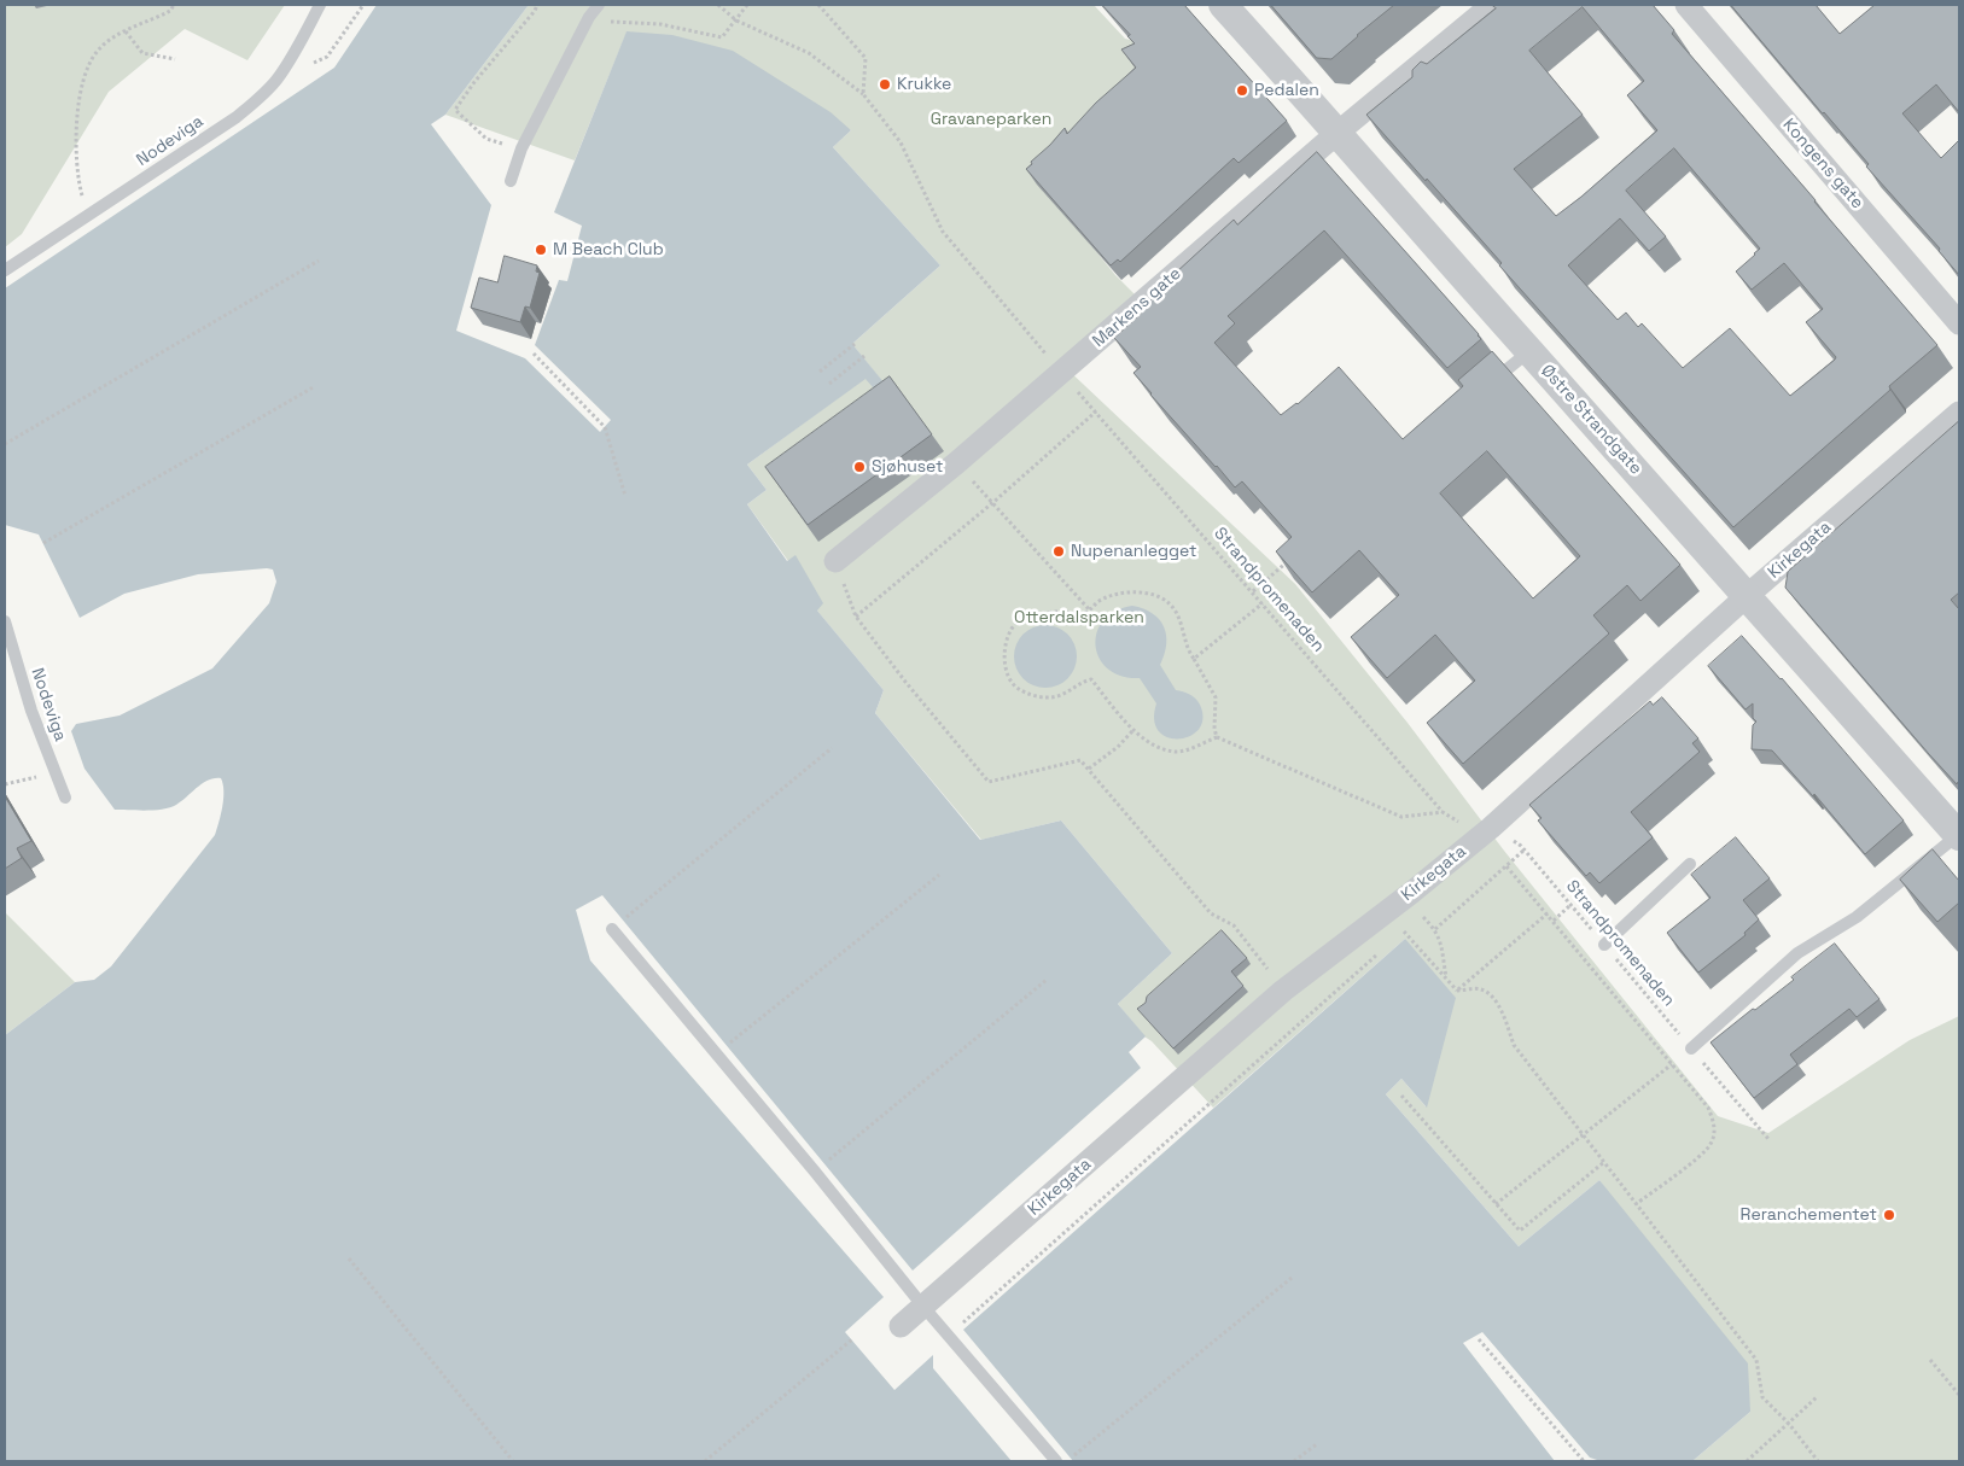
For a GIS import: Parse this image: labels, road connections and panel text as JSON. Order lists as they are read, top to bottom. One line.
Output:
{"streets":{"street":["Kongens gate","Markens gate","Østre Strandgate","Kirkegata"],"lane":["Nodeviga"],"path":["Strandpromenaden"]},"crossings":[["Markens gate","Østre Strandgate"],["Markens gate","Strandpromenaden"],["Østre Strandgate","Kirkegata"],["Kirkegata","Strandpromenaden"]],"parks":["Gravaneparken","Otterdalsparken"],"places":["Krukke","Pedalen","M Beach Club","Sjøhuset","Nupenanlegget","Reranchementet"]}
